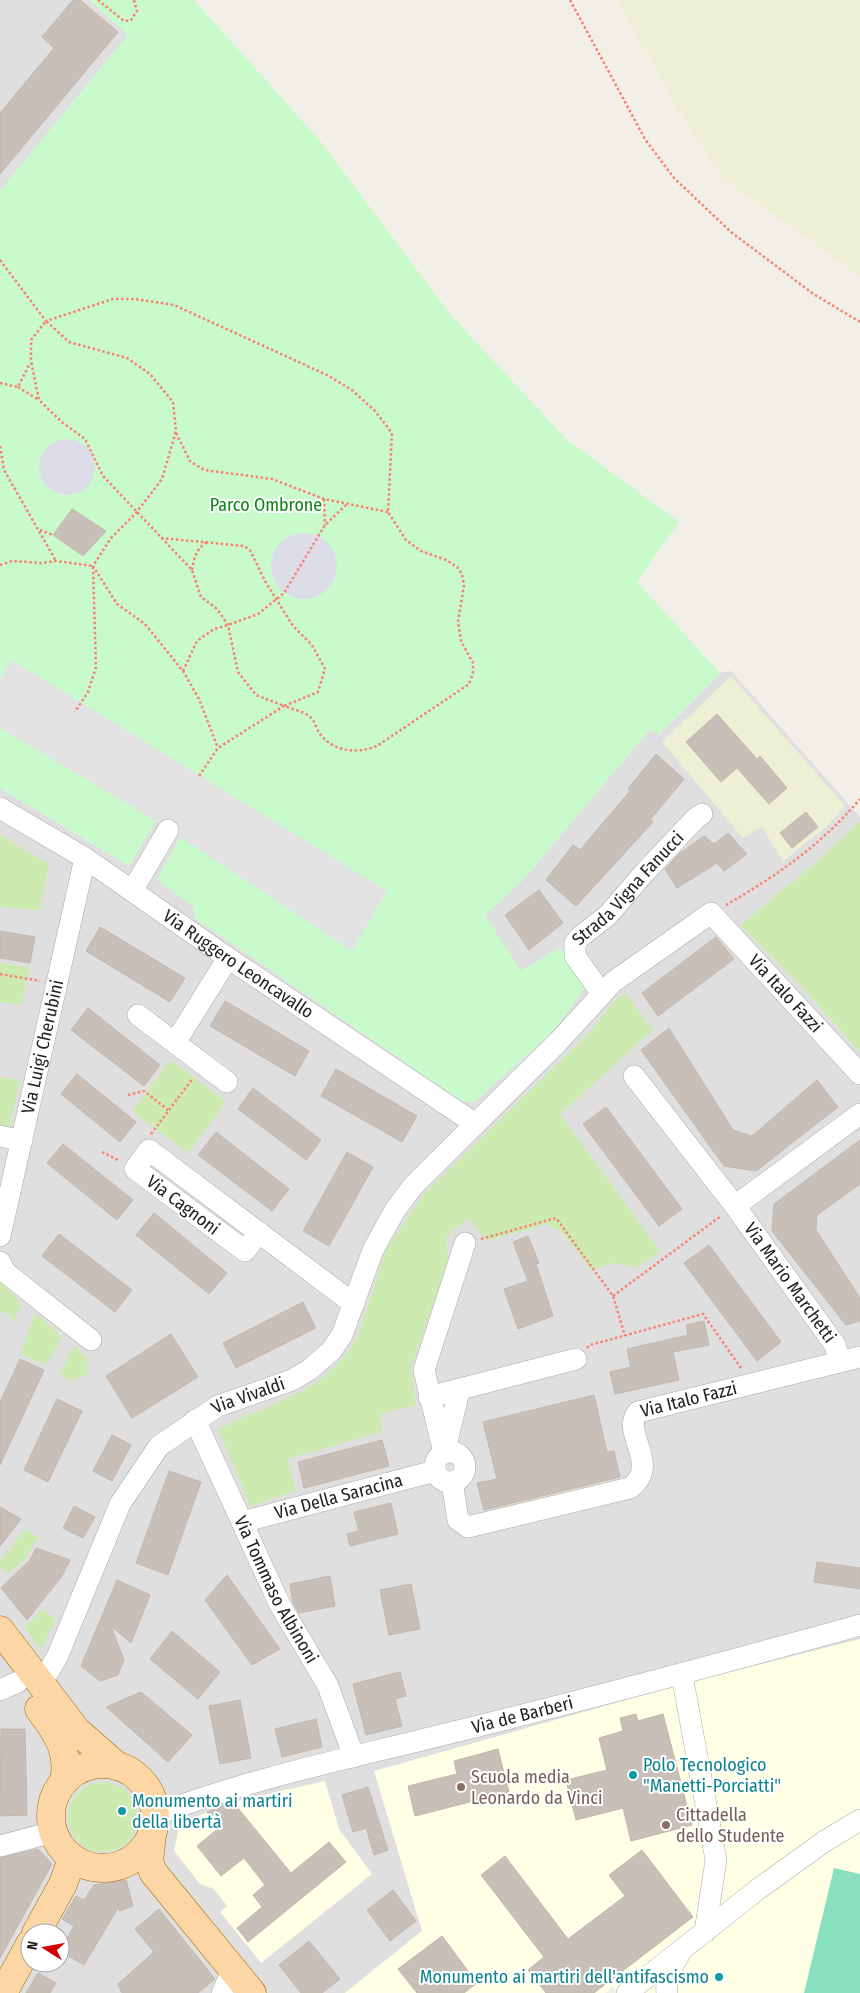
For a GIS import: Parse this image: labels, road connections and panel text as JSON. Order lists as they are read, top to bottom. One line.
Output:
{"streets":{"street":["Strada Vigna Fanucci","Via Ruggero Leoncavallo","Via Italo Fazzi","Via Luigi Cherubini","Via Cagnoni","Via Mario Marchetti","Via Vivaldi","Via Della Saracina","Via Tommaso Albinoni","Via de Barberi"]},"crossings":[["Via Ruggero Leoncavallo","Via Luigi Cherubini"],["Via Ruggero Leoncavallo","Via Vivaldi"],["Via Italo Fazzi","Via Mario Marchetti"],["Via Italo Fazzi","Via Della Saracina"],["Via Cagnoni","Via Vivaldi"],["Via Vivaldi","Via Tommaso Albinoni"],["Via Della Saracina","Via Tommaso Albinoni"],["Via Tommaso Albinoni","Via de Barberi"]],"parks":["Parco Ombrone"],"places":["Polo Tecnologico \"Manetti-Porciatti\"","Scuola media Leonardo da Vinci","Monumento ai martiri della libertà","Cittadella dello Studente","Monumento ai martiri dell'antifascismo"],"north":"left"}
